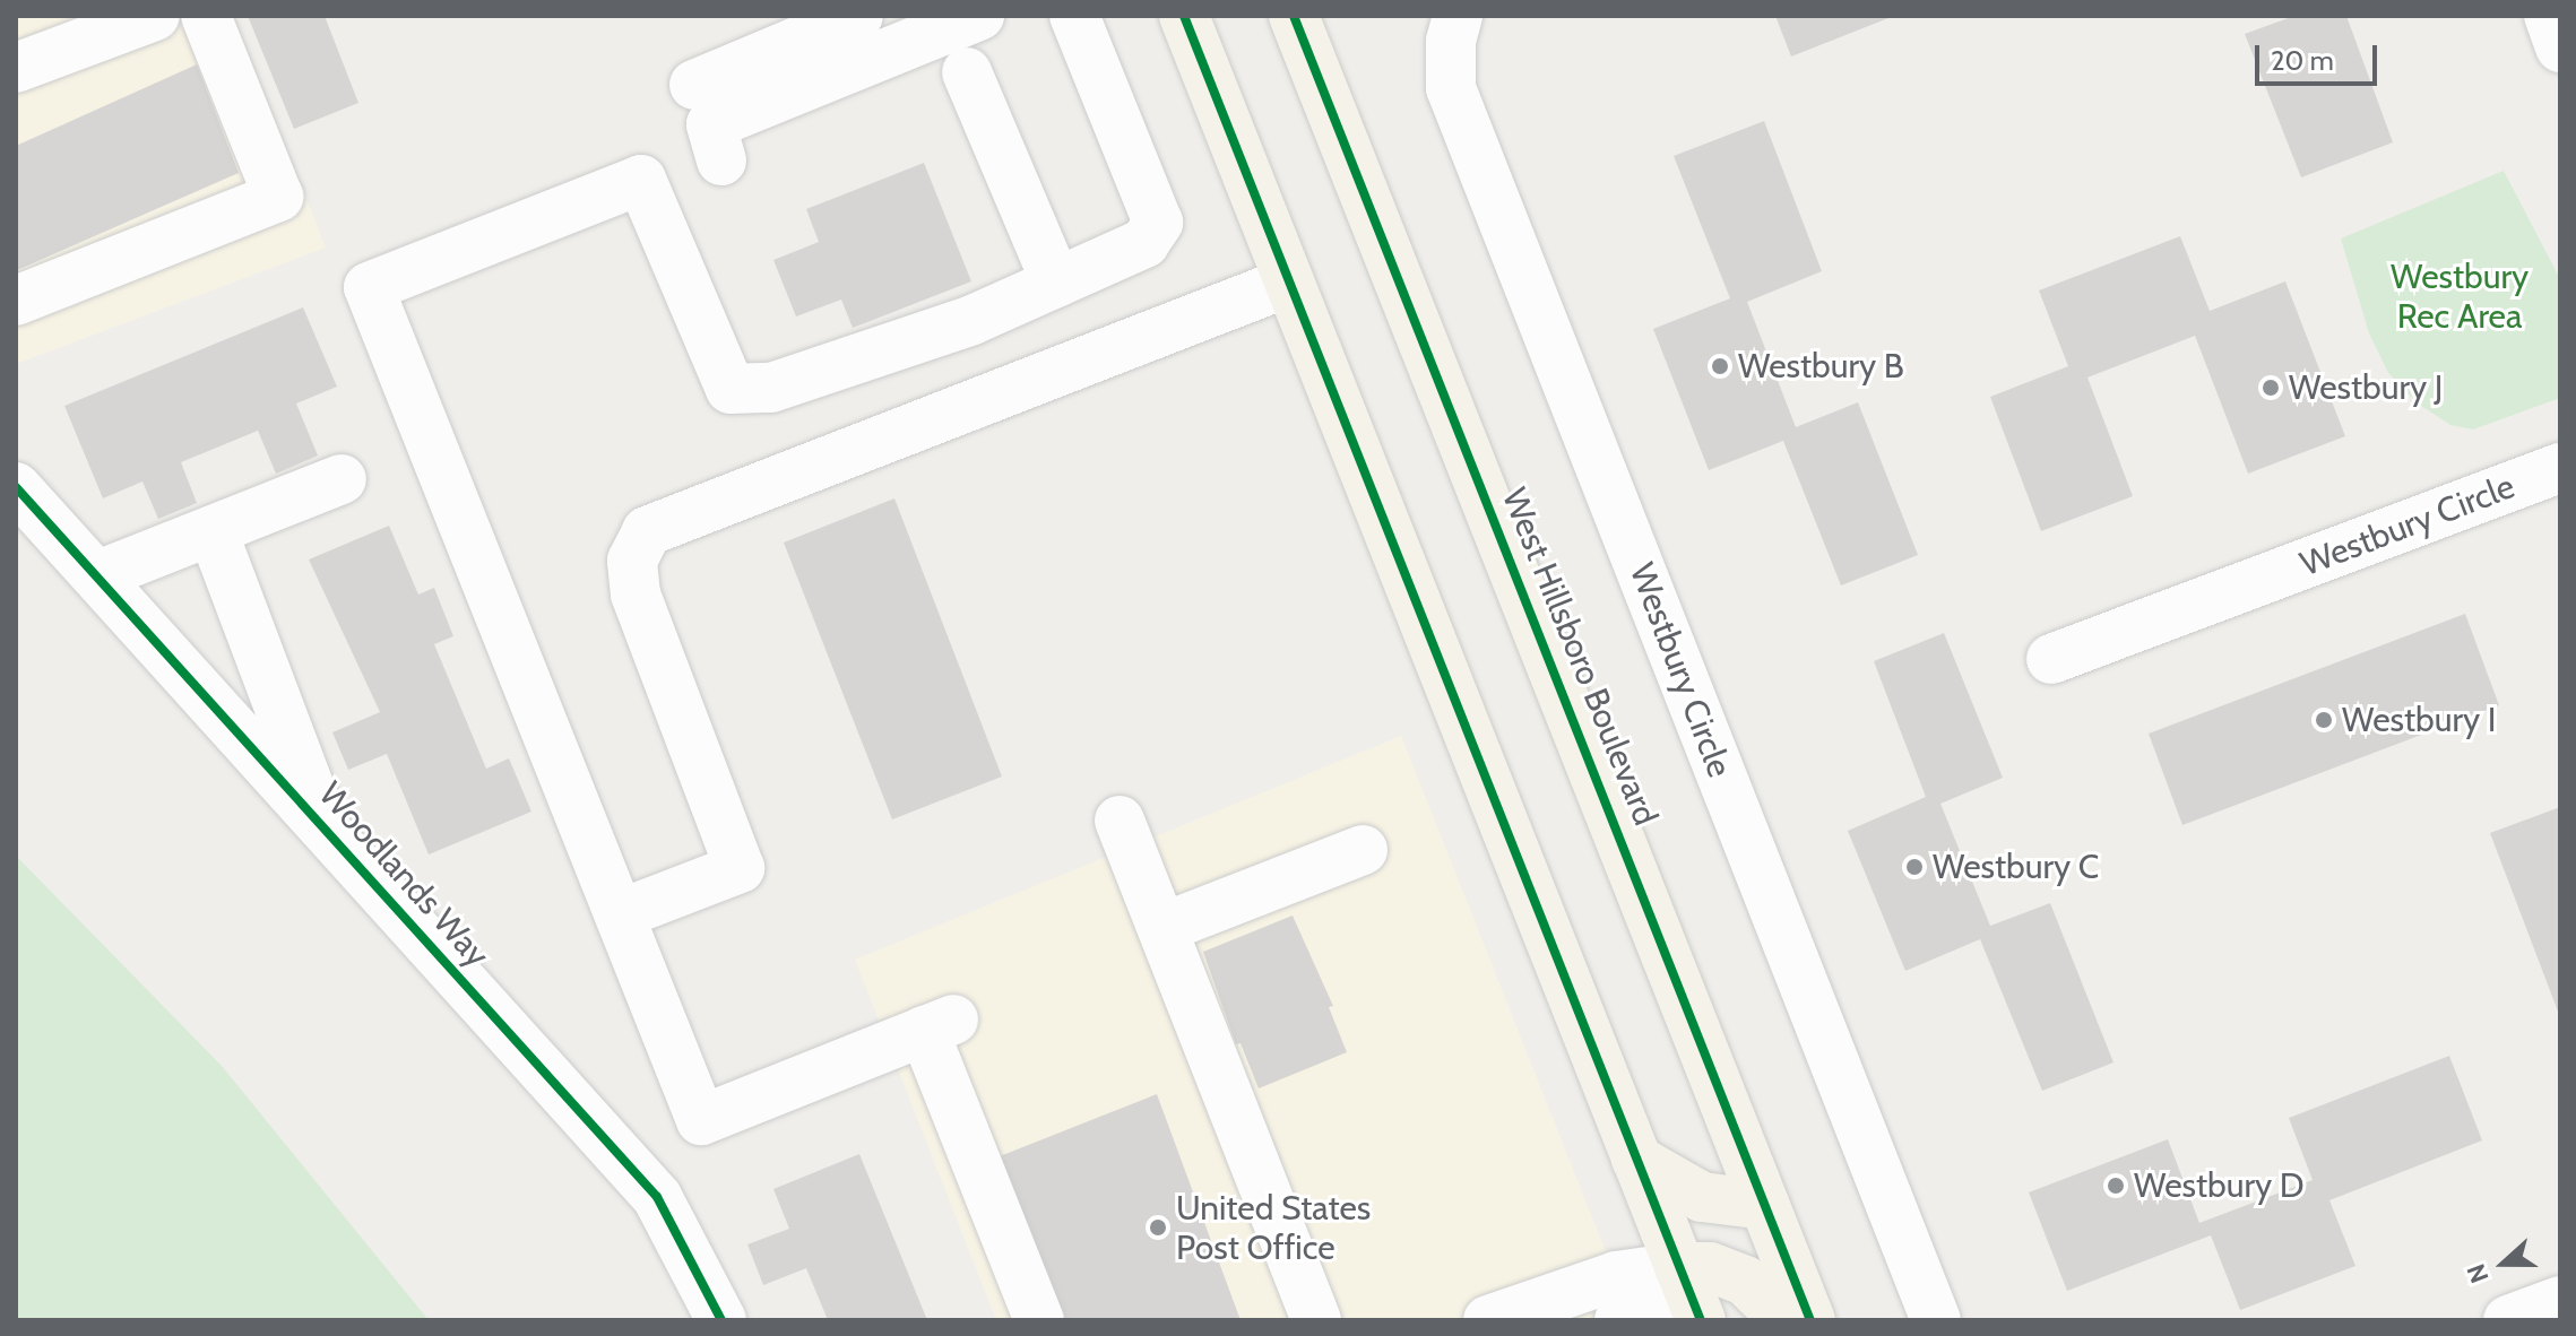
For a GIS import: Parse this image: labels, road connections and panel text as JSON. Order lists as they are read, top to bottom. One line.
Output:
{"streets":{"main road":["West Hillsboro Boulevard"],"street":["Westbury Circle","Woodlands Way"]},"parks":["Westbury Rec Area"],"places":["Westbury B","Westbury J","Westbury I","Westbury C","Westbury D","United States Post Office"],"scale_bar":"20 m","north":"left"}
